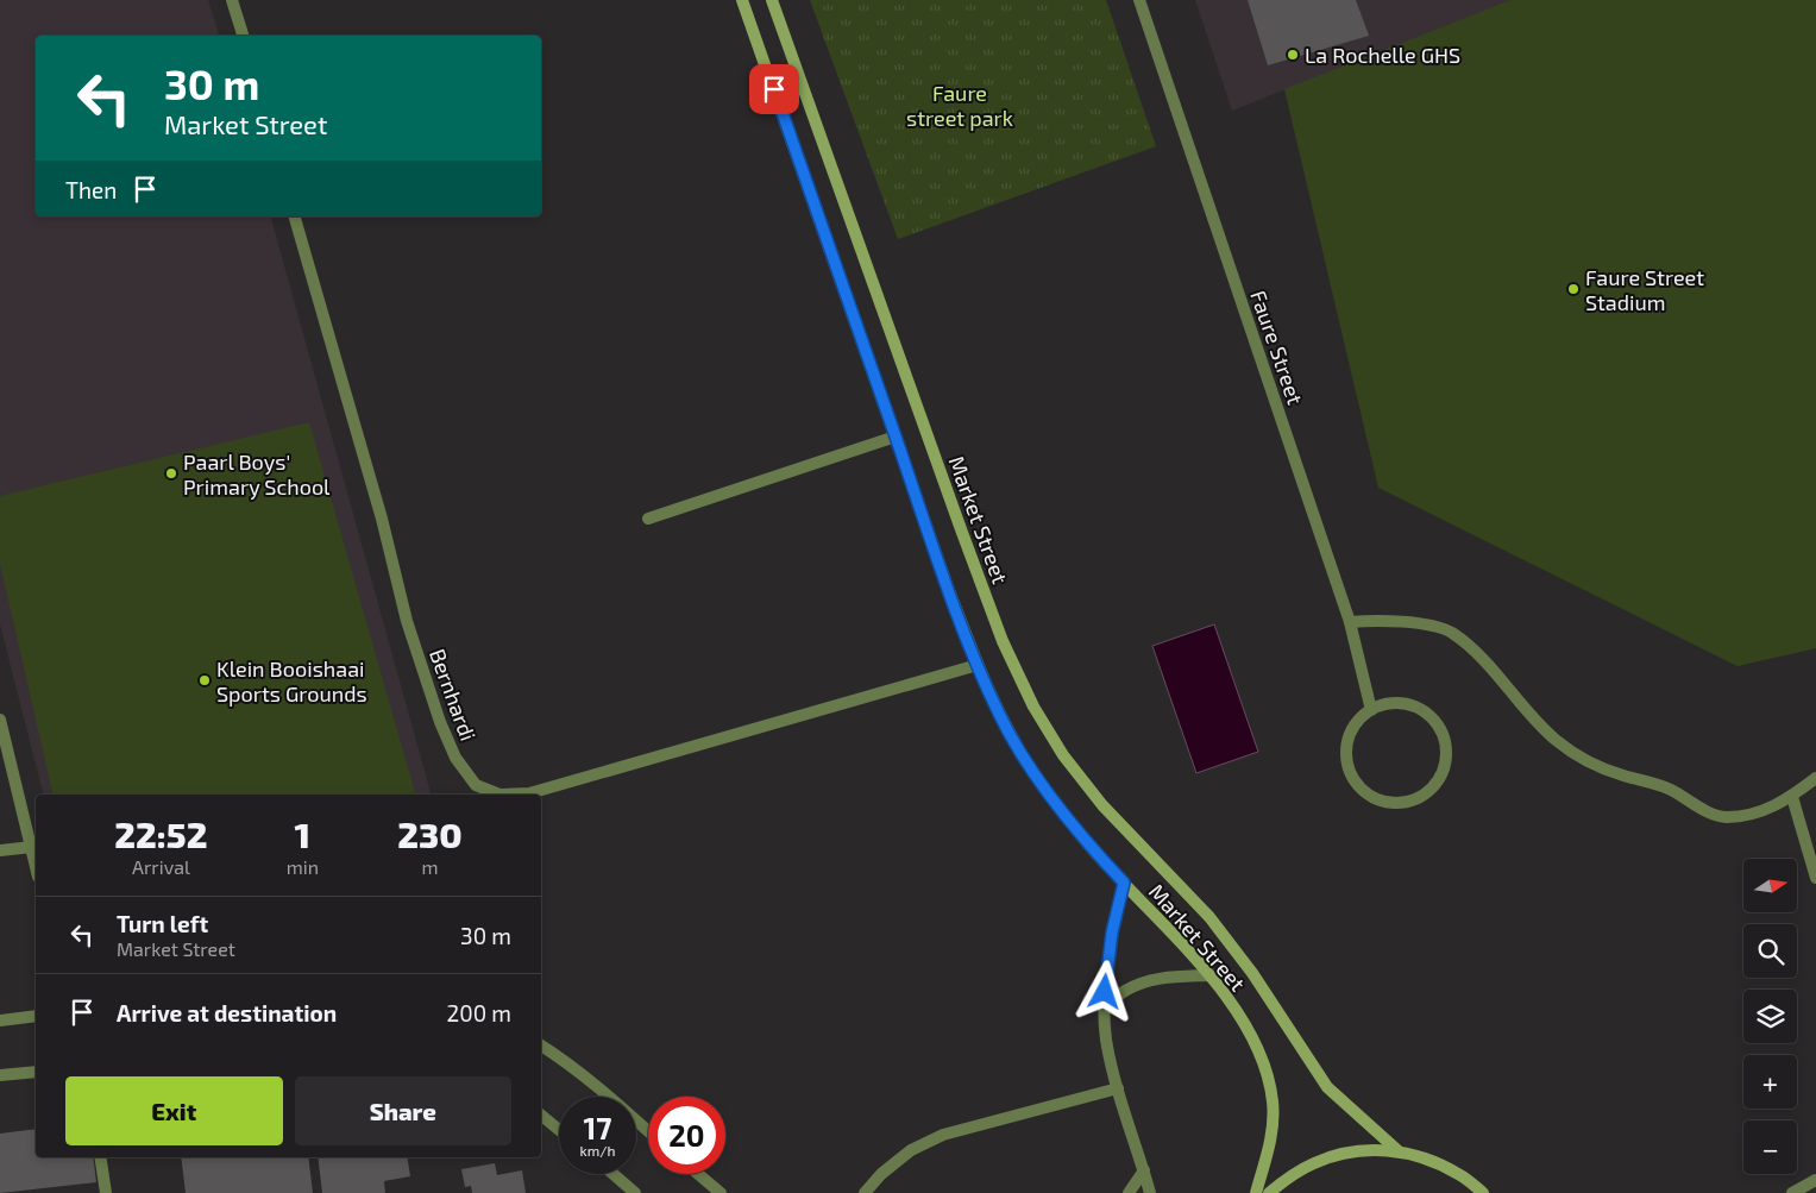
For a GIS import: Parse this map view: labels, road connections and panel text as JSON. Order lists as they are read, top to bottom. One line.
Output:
{"streets":{"main road":["Market Street"],"street":["Faure Street","Bernhardi"]},"crossings":[["Market Street","Bernhardi"]],"parks":["Faure street park"],"places":["La Rochelle GHS","Faure Street Stadium","Paarl Boys' Primary School","Klein Booishaai Sports Grounds"],"north":"right","page":{"turn":["30 m","Market Street"],"then":"Then","eta":["22:52","Arrival","1","min","230","m"],"map_buttons":["+","−"],"list":[{"name":"Turn left","note":"Market Street","value":"30 m"},{"name":"Arrive at destination","value":"200 m"}],"buttons":["Exit","Share"],"speed":"17 km/h","limit":"20"}}
